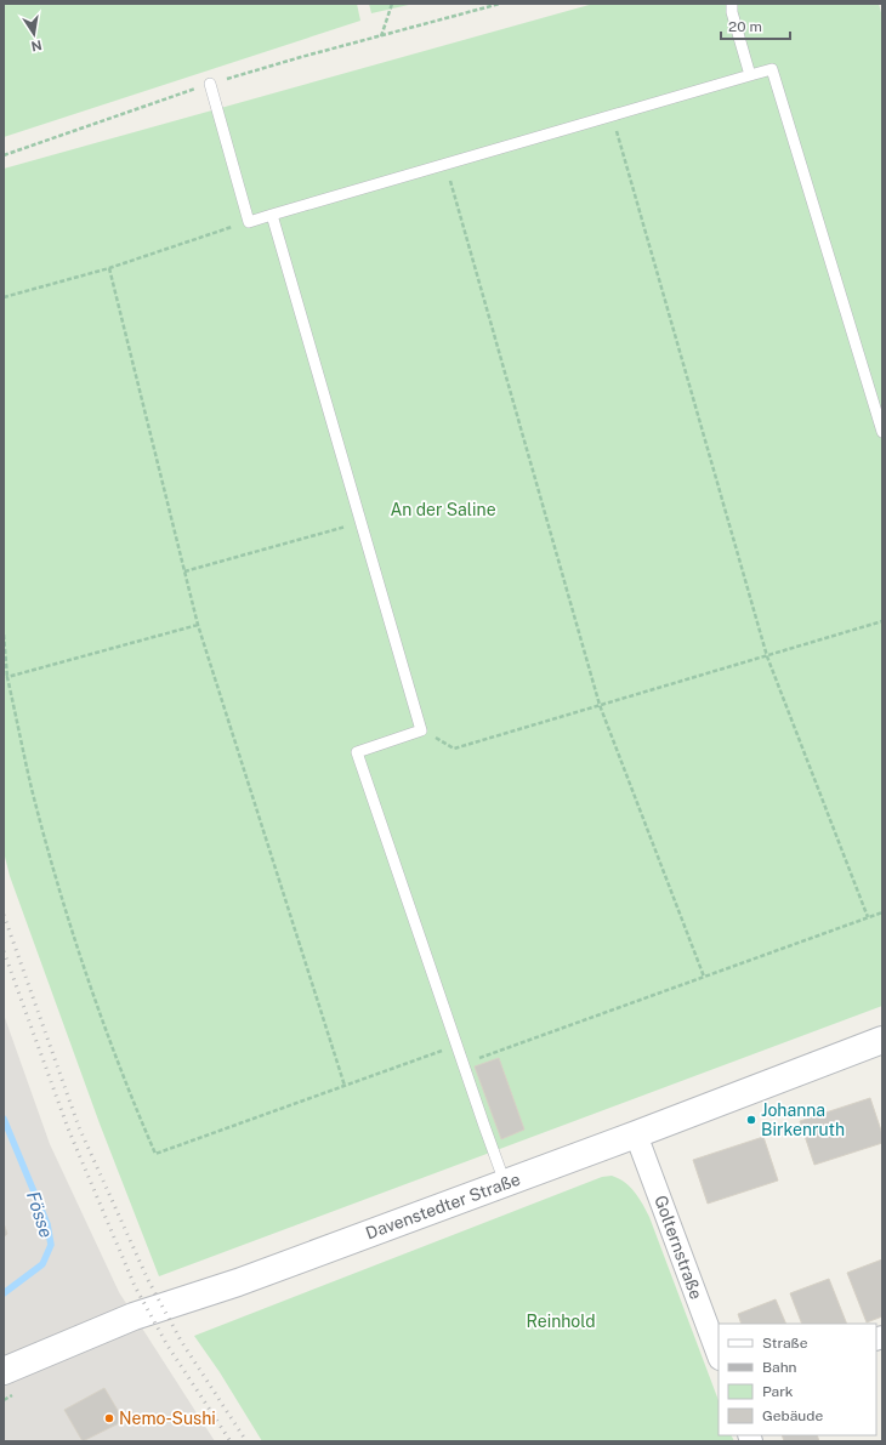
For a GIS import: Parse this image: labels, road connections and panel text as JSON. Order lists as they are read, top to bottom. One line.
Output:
{"streets":{"street":["Davenstedter Straße","Golternstraße"]},"crossings":[["Davenstedter Straße","Golternstraße"]],"water":["Fösse"],"parks":["An der Saline","Reinhold"],"places":["Johanna Birkenruth","Nemo-Sushi"],"legend":["Straße","Bahn","Park","Gebäude"],"scale_bar":"20 m","north":"bottom"}
